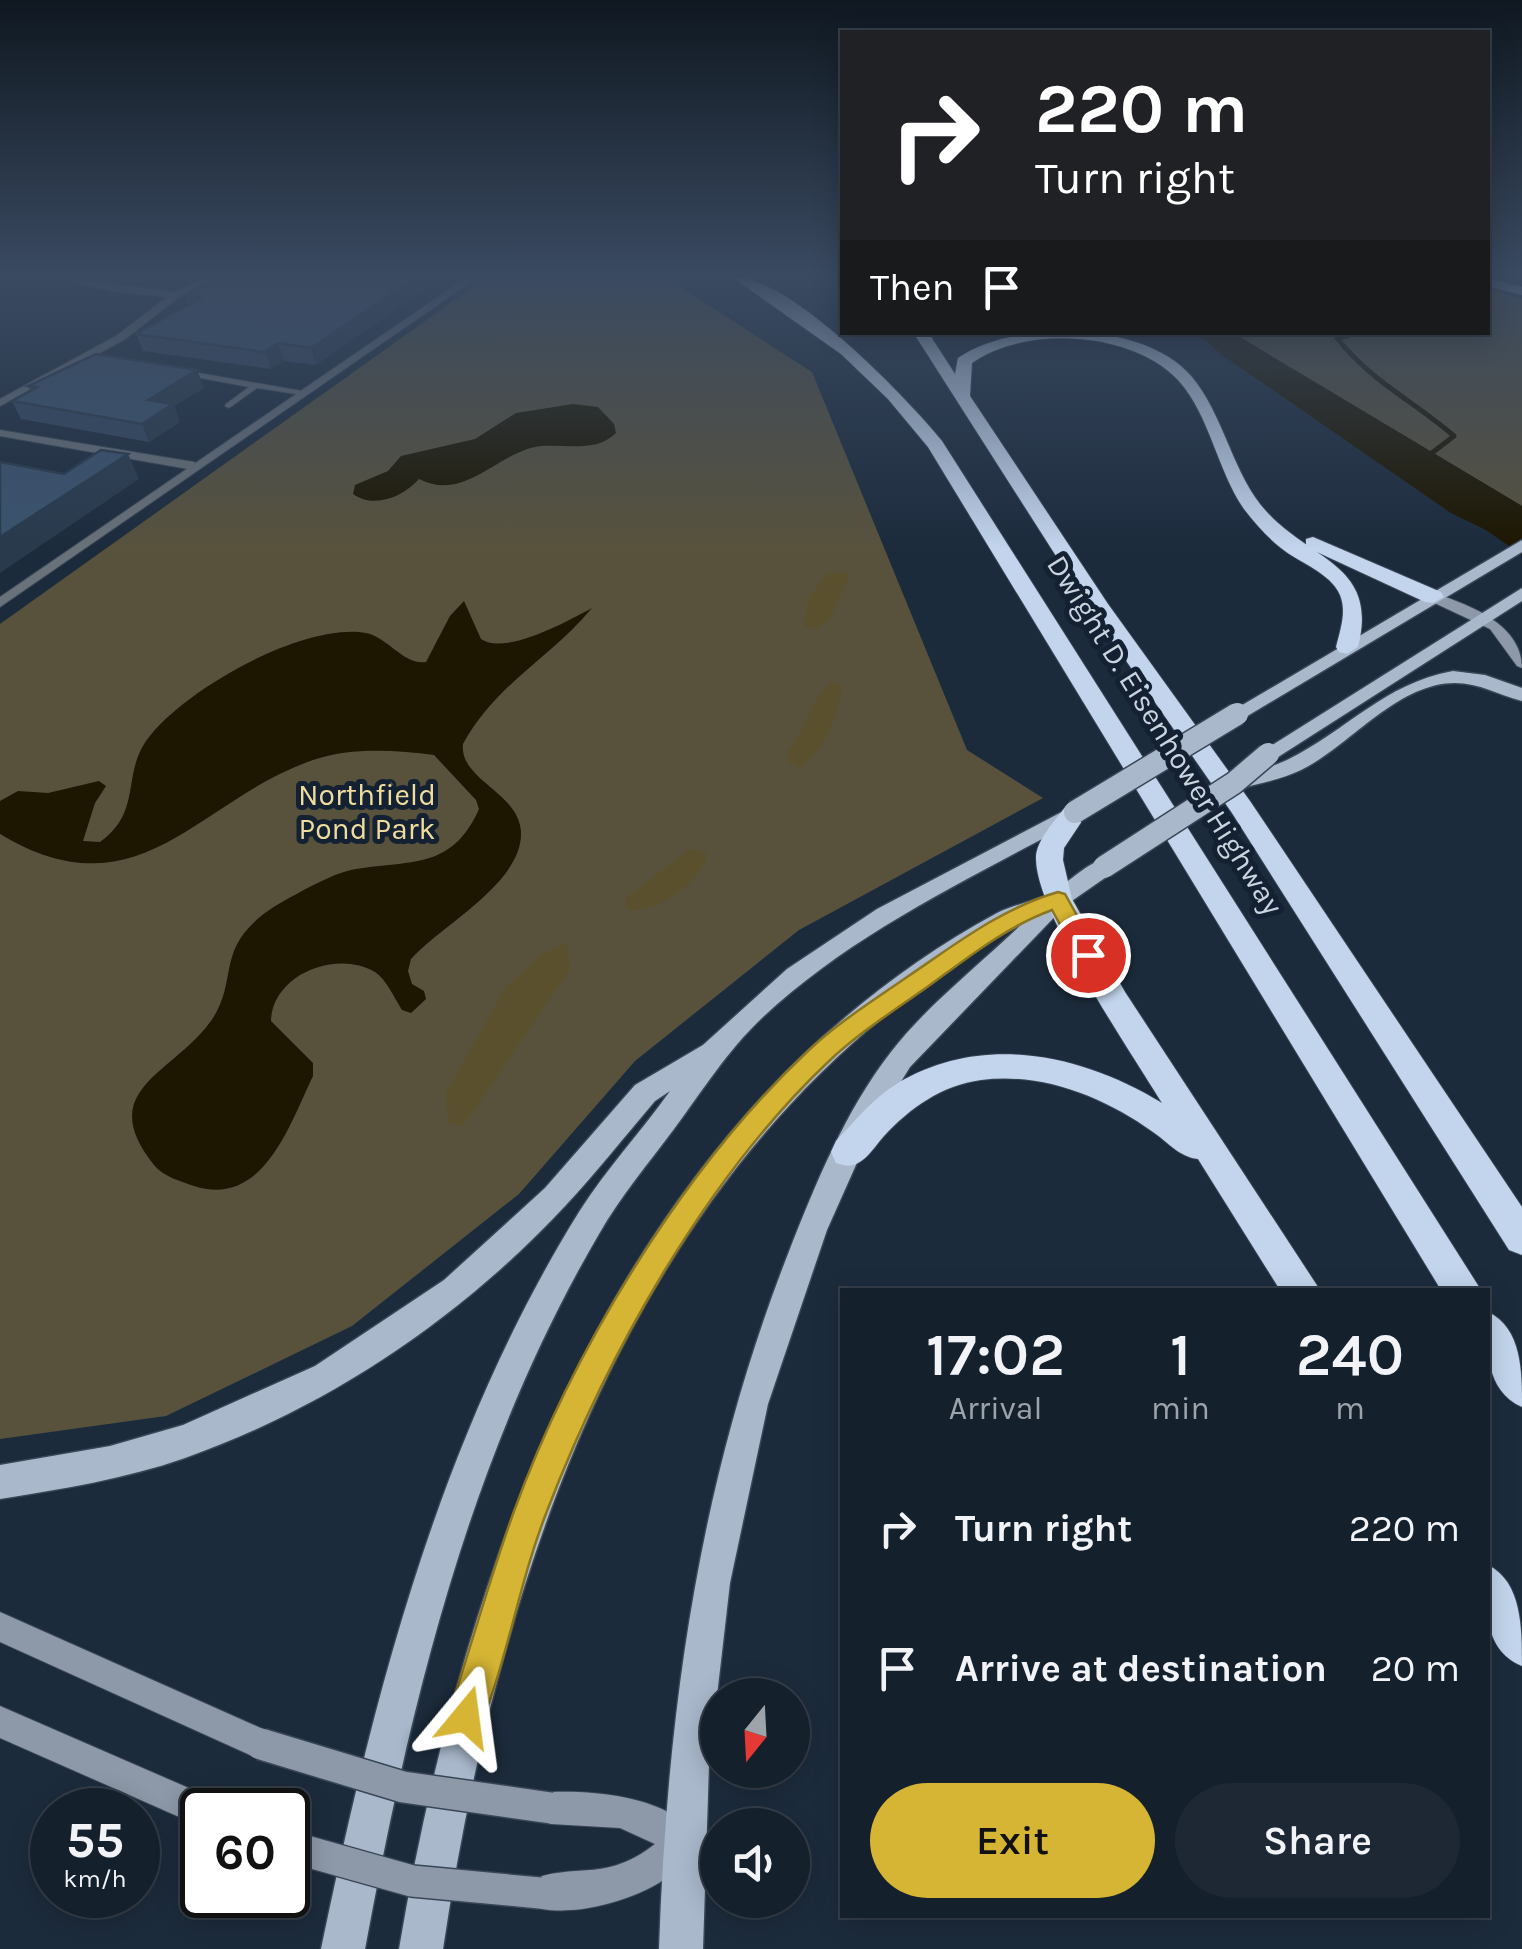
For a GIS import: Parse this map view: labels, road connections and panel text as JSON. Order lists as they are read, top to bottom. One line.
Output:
{"streets":{"highway":["Dwight D. Eisenhower Highway"]},"parks":["Northfield Pond Park"],"north":"bottom","page":{"turn":["220 m","Turn right"],"then":"Then","eta":["17:02","Arrival","1","min","240","m"],"list":[{"name":"Turn right","value":"220 m"},{"name":"Arrive at destination","value":"20 m"}],"buttons":["Exit","Share"],"speed":"55 km/h","limit":"60"}}
